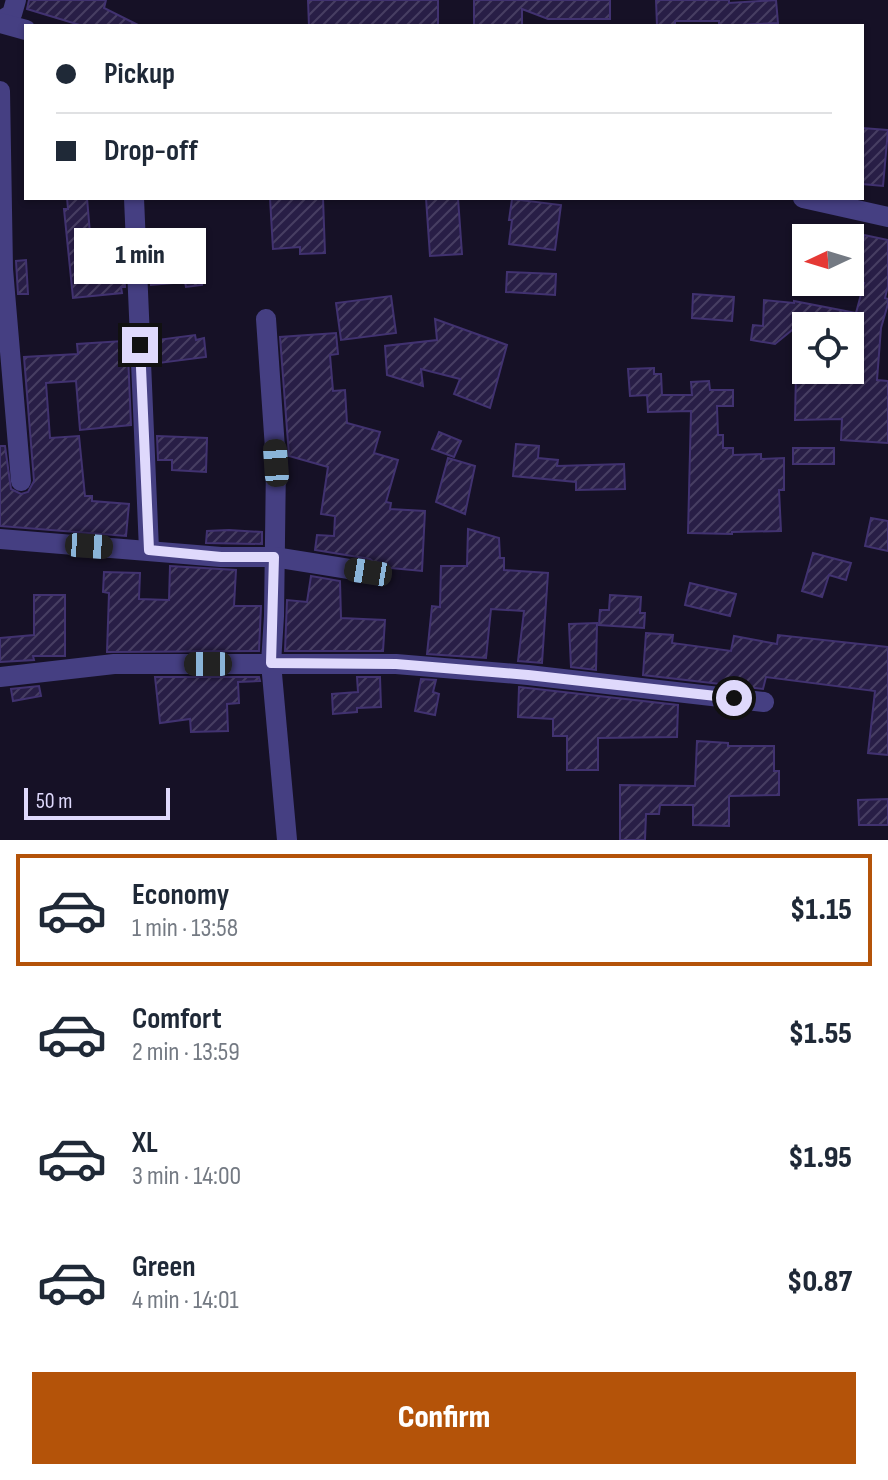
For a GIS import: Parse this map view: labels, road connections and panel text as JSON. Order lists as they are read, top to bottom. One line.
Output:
{"scale_bar":"50 m","north":"left","page":{"banner":["Pickup","Drop-off"],"bubble":"1 min","scale":"50 m","list":[{"name":"Economy","note":"1 min · 13:58","value":"$1.15"},{"name":"Comfort","note":"2 min · 13:59","value":"$1.55"},{"name":"XL","note":"3 min · 14:00","value":"$1.95"},{"name":"Green","note":"4 min · 14:01","value":"$0.87"}],"buttons":"Confirm"}}
